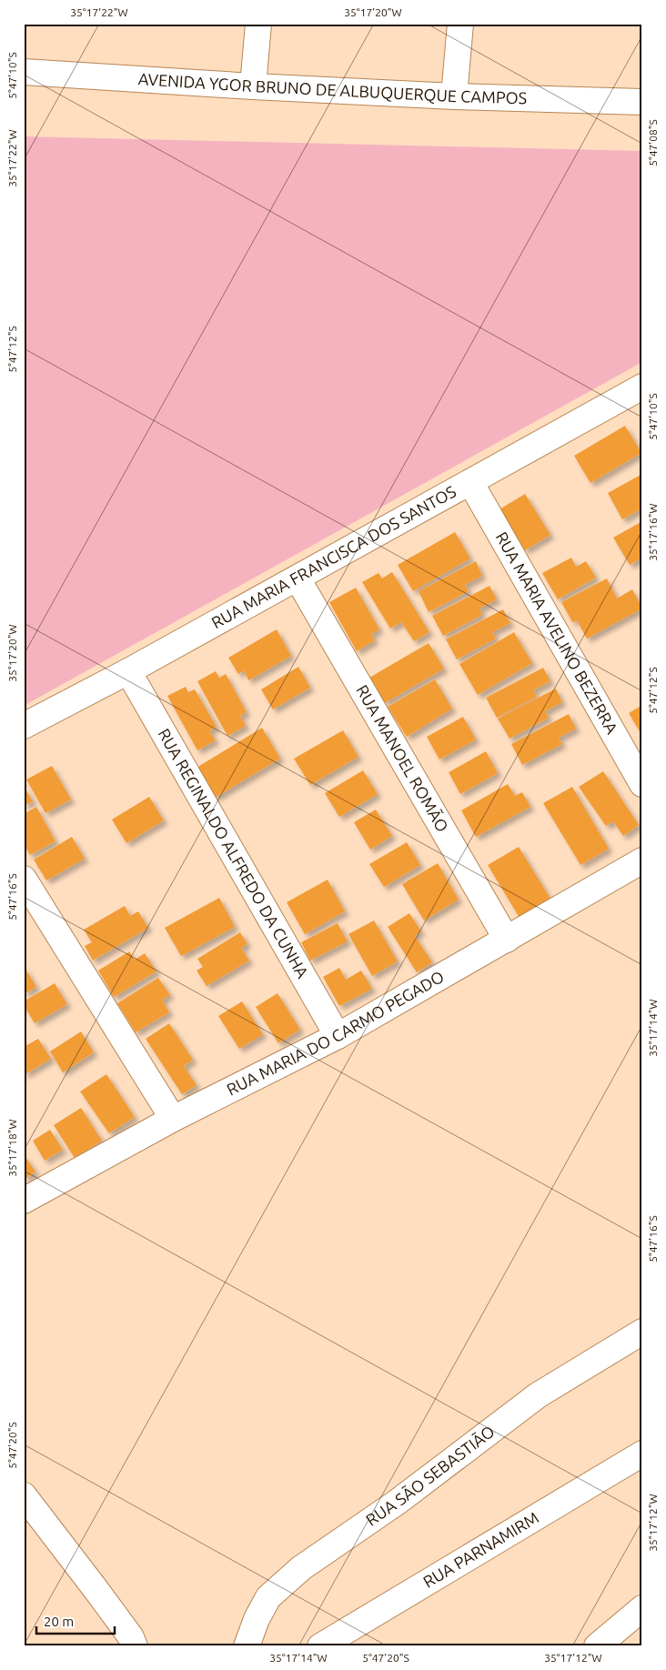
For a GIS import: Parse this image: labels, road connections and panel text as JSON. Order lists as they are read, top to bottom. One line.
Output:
{"streets":{"street":["AVENIDA YGOR BRUNO DE ALBUQUERQUE CAMPOS","RUA MARIA FRANCISCA DOS SANTOS","RUA MARIA AVELINO BEZERRA","RUA MANOEL ROMÃO","RUA REGINALDO ALFREDO DA CUNHA","RUA MARIA DO CARMO PEGADO","RUA SÃO SEBASTIÃO","RUA PARNAMIRM"]},"crossings":[["RUA MARIA FRANCISCA DOS SANTOS","RUA MARIA AVELINO BEZERRA"],["RUA MARIA FRANCISCA DOS SANTOS","RUA MANOEL ROMÃO"],["RUA MARIA FRANCISCA DOS SANTOS","RUA REGINALDO ALFREDO DA CUNHA"],["RUA MANOEL ROMÃO","RUA MARIA DO CARMO PEGADO"],["RUA REGINALDO ALFREDO DA CUNHA","RUA MARIA DO CARMO PEGADO"]],"scale_bar":"20 m","coordinates":["35°17'22\"W","35°17'20\"W","5°47'10\"S","5°47'08\"S","5°47'12\"S","35°17'16\"W","5°47'16\"S","35°17'14\"W","35°17'18\"W","5°47'20\"S","35°17'12\"W"]}
